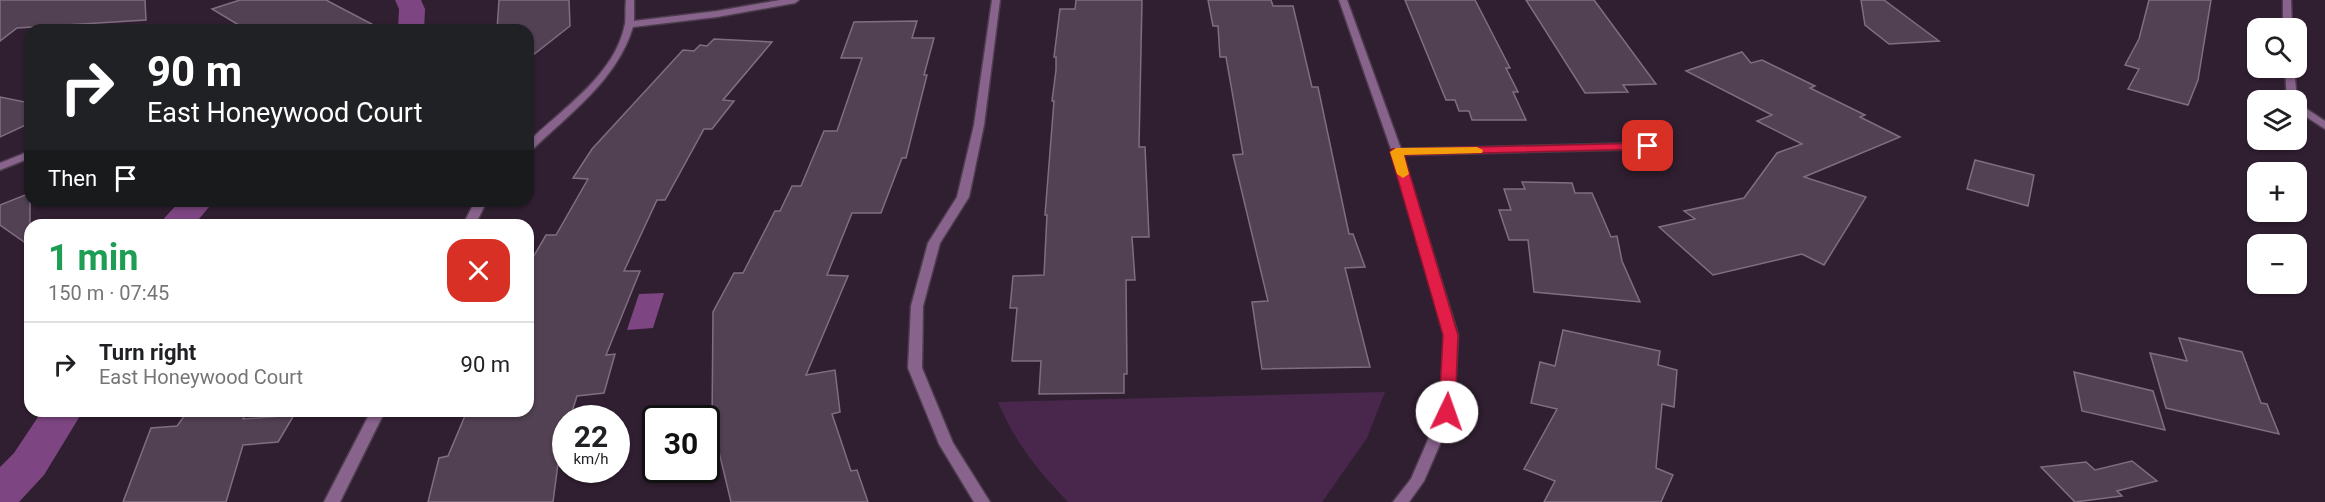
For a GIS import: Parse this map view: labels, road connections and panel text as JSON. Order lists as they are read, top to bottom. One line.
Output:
{"page":{"map_buttons":["+","−"],"turn":["90 m","East Honeywood Court"],"then":"Then","heading":["1 min","150 m · 07:45"],"list":[{"name":"Turn right","note":"East Honeywood Court","value":"90 m"}],"speed":"22 km/h","limit":"30"}}
